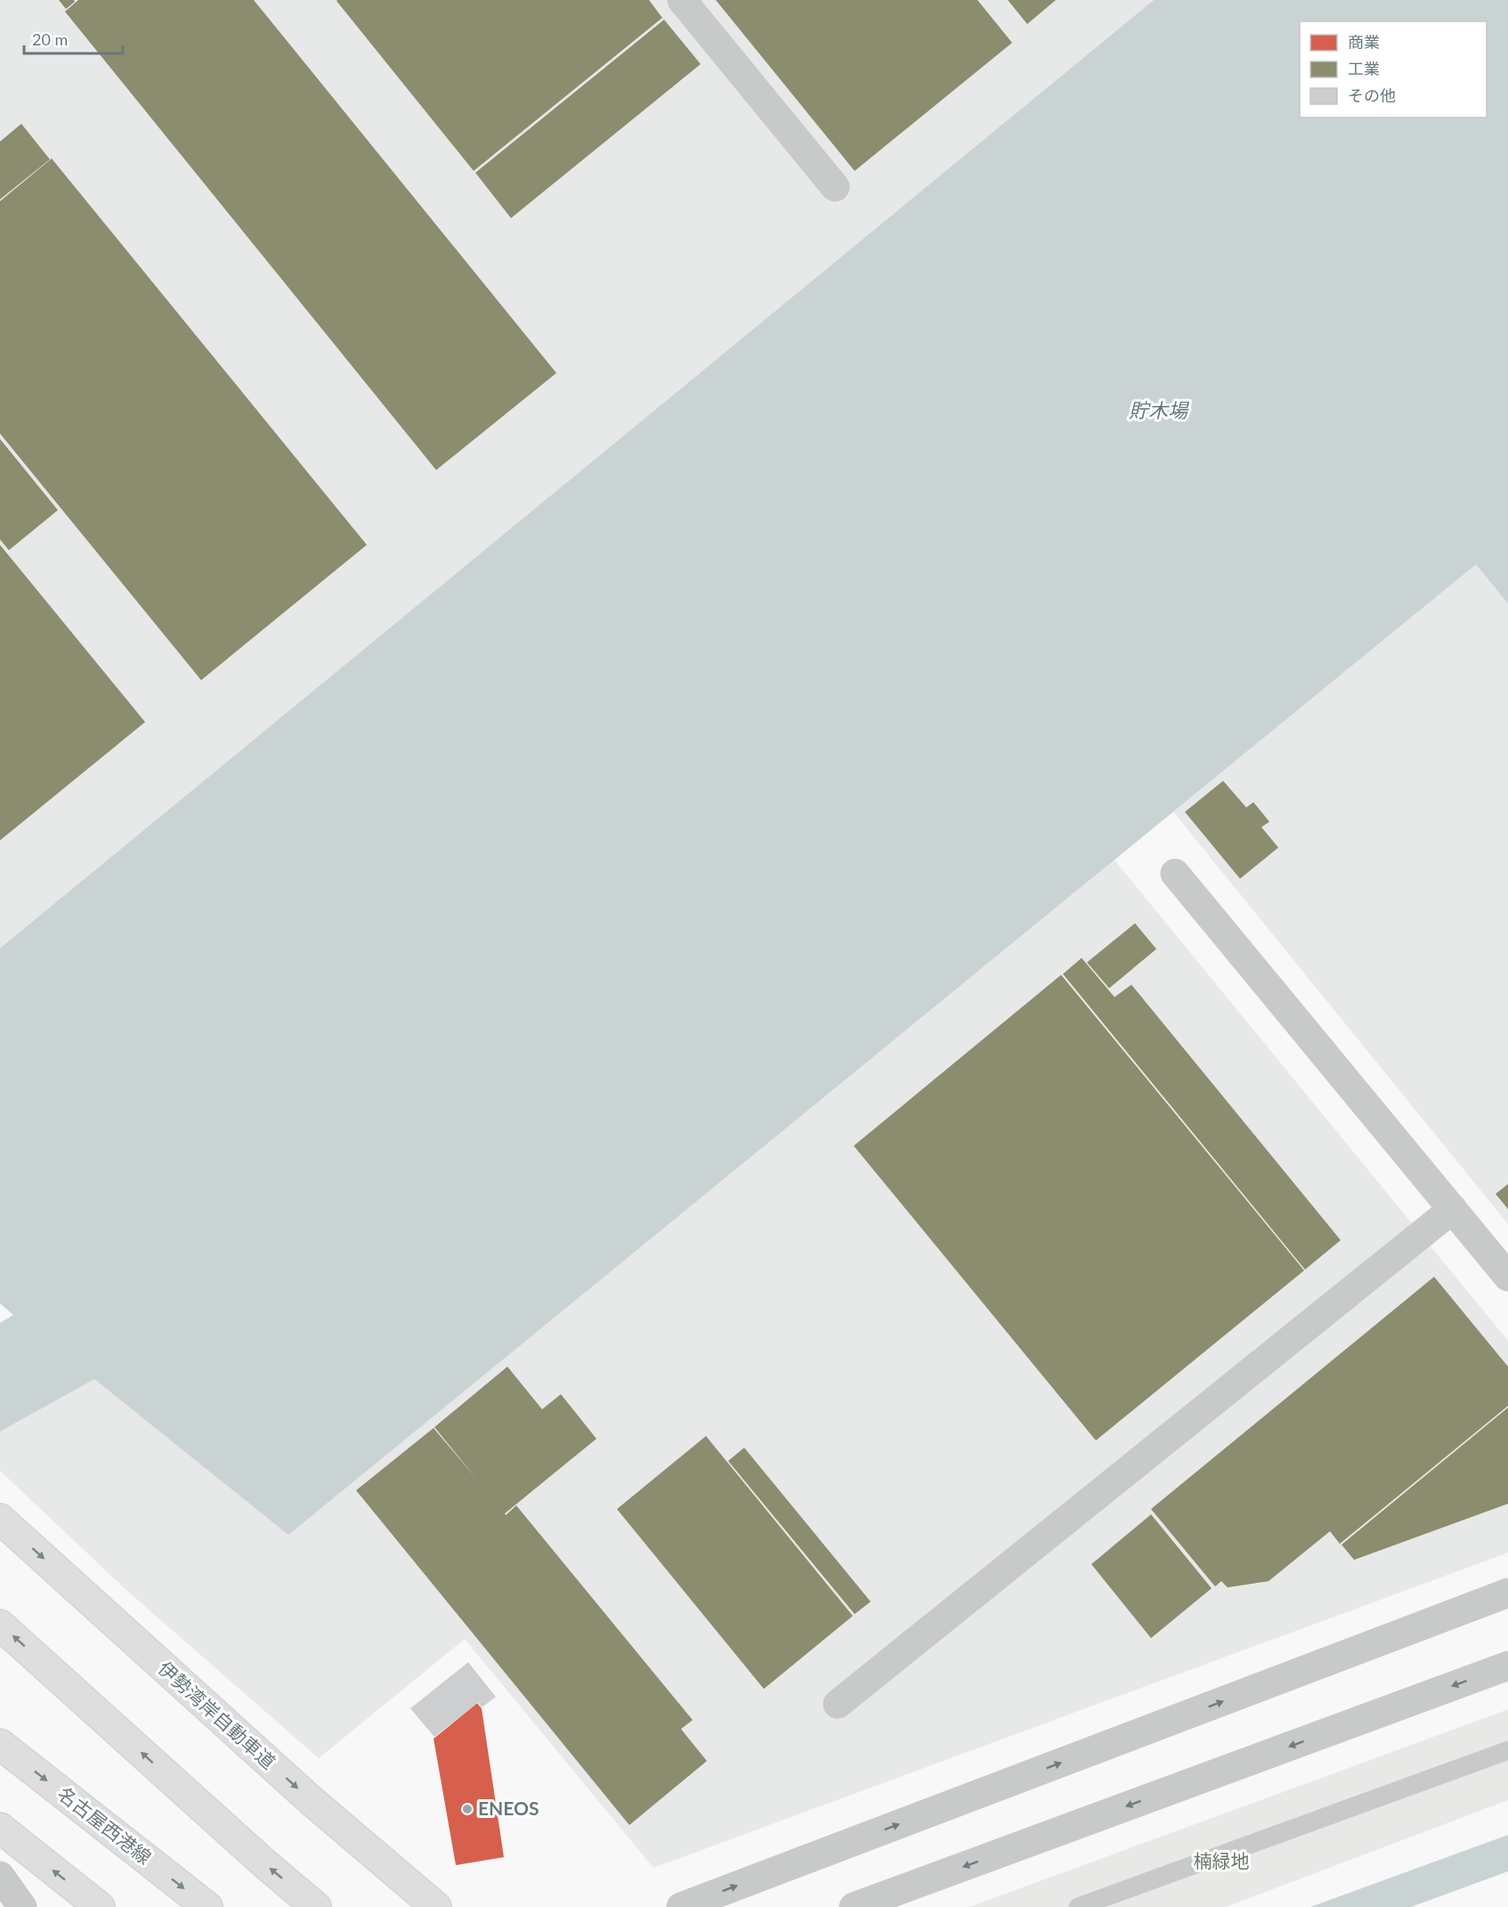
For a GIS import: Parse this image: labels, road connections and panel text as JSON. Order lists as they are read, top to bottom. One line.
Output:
{"streets":{"main road":["伊勢湾岸自動車道","名古屋西港線"]},"water":["貯木場"],"parks":["楠緑地"],"places":["ENEOS"],"legend":["商業","工業","その他"],"scale_bar":"20 m"}
